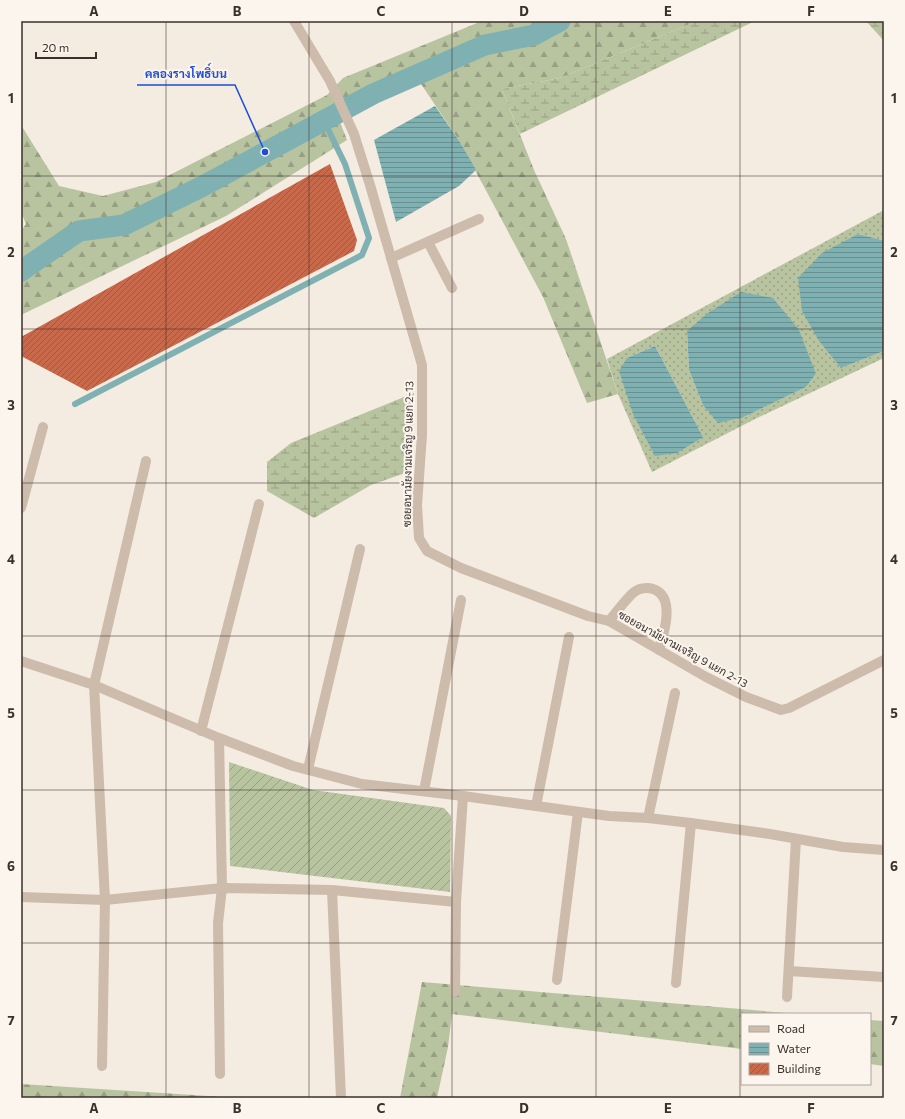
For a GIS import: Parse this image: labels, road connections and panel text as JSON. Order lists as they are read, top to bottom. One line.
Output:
{"streets":{"street":["ซอยอนามัยงามเจริญ 9 แยก 2-13"]},"places":["คลองรางโพธิ์บน"],"legend":["Road","Water","Building"],"scale_bar":"20 m","grid":{"columns":["A","B","C","D","E","F"],"rows":["1","2","3","4","5","6","7"]}}
